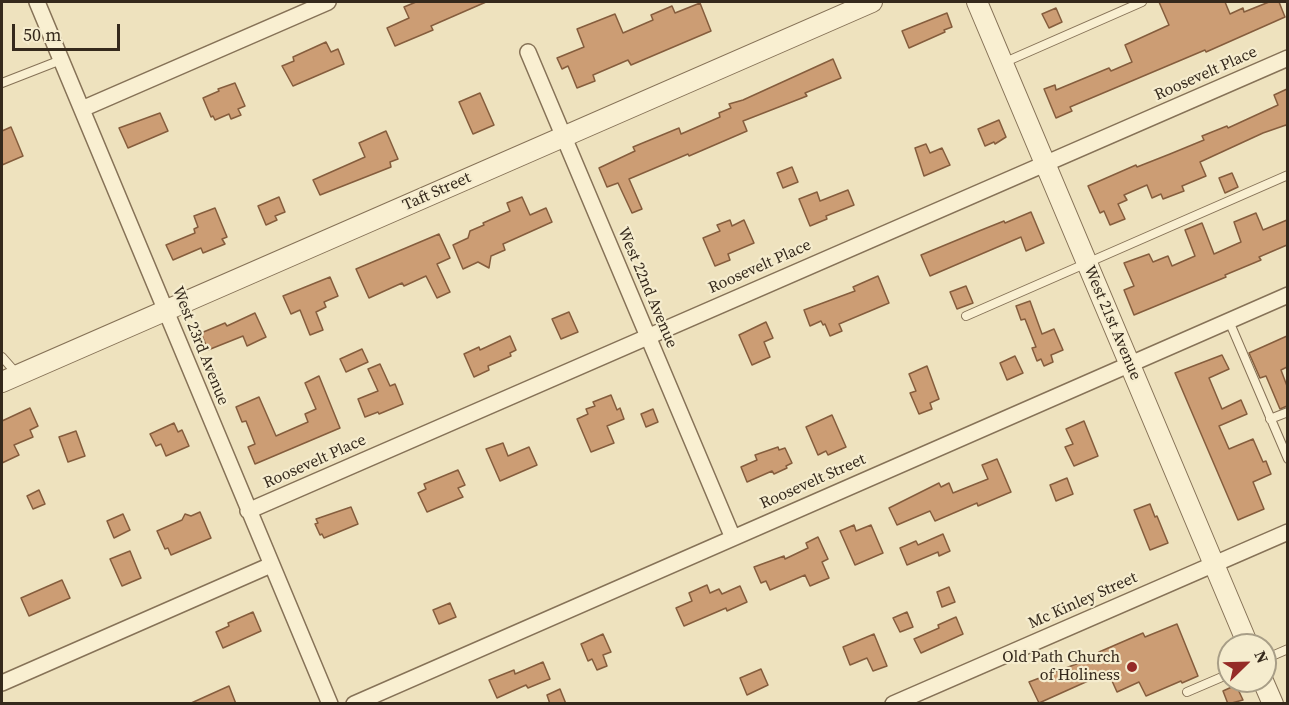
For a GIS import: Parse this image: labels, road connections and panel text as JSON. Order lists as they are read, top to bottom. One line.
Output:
{"streets":{"street":["Roosevelt Place","Taft Street","West 22nd Avenue","West 21st Avenue","West 23rd Avenue","Roosevelt Street","Mc Kinley Street"]},"crossings":[["Roosevelt Place","West 22nd Avenue"],["Roosevelt Place","West 21st Avenue"],["Roosevelt Place","West 23rd Avenue"],["Taft Street","West 22nd Avenue"],["Taft Street","West 23rd Avenue"],["West 22nd Avenue","Roosevelt Street"],["West 21st Avenue","Roosevelt Street"],["West 21st Avenue","Mc Kinley Street"]],"places":["Old Path Church of Holiness"],"scale_bar":"50 m","north":"top right"}
